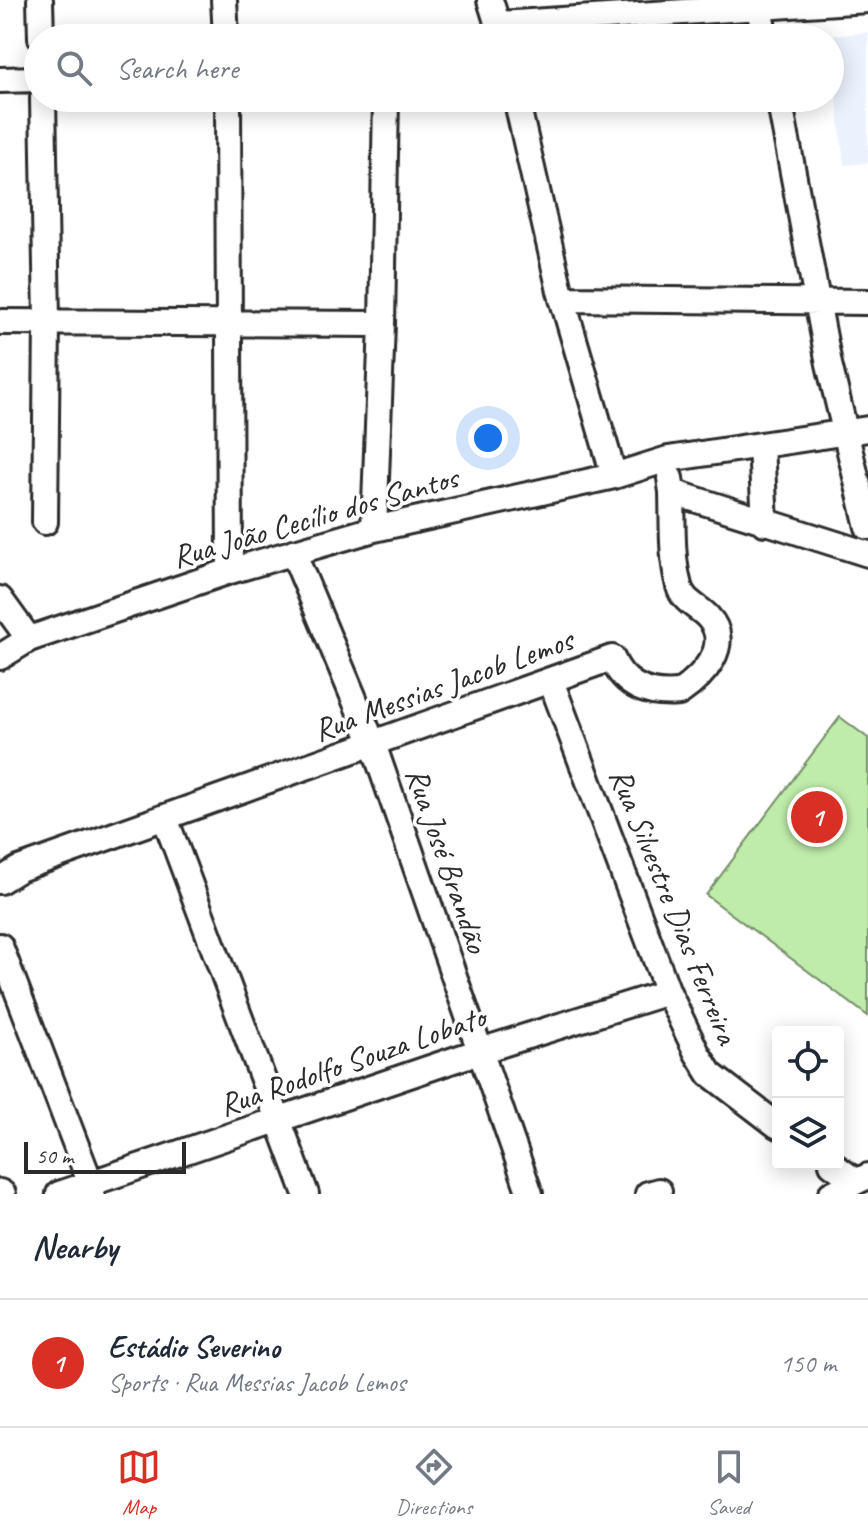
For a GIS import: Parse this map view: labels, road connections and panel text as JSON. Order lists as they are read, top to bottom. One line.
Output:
{"streets":{"street":["Rua João Cecílio dos Santos","Rua Messias Jacob Lemos","Rua José Brandão","Rua Silvestre Dias Ferreira","Rua Rodolfo Souza Lobato"]},"crossings":[["Rua João Cecílio dos Santos","Rua José Brandão"],["Rua Messias Jacob Lemos","Rua José Brandão"],["Rua Messias Jacob Lemos","Rua Silvestre Dias Ferreira"],["Rua José Brandão","Rua Rodolfo Souza Lobato"],["Rua Silvestre Dias Ferreira","Rua Rodolfo Souza Lobato"]],"scale_bar":"50 m","page":{"search":"Search here","pins":"1","scale":"50 m","heading":"Nearby","list":[{"mark":"1","name":"Estádio Severino","note":"Sports · Rua Messias Jacob Lemos","value":"150 m"}],"nav":["Map","Directions","Saved"]}}
